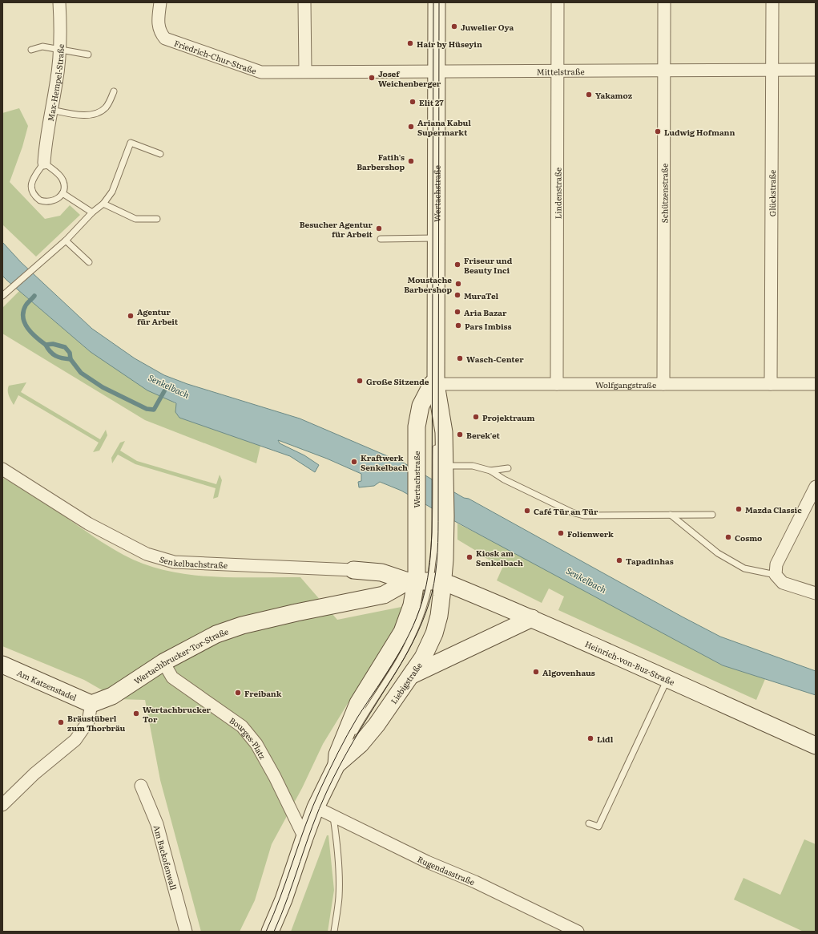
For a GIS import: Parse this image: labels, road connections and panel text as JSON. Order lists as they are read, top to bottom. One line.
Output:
{"streets":{"street":["Friedrich-Chur-Straße","Mittelstraße","Max-Hempel-Straße","Wertachstraße","Lindenstraße","Schützenstraße","Glückstraße","Wolfgangstraße","Senkelbachstraße","Wertachbrucker-Tor-Straße","Heinrich-von-Buz-Straße","Liebigstraße","Am Katzenstadel","Bourges-Platz","Am Backofenwall","Rugendasstraße"]},"crossings":[["Friedrich-Chur-Straße","Mittelstraße"],["Mittelstraße","Wertachstraße"],["Mittelstraße","Lindenstraße"],["Mittelstraße","Schützenstraße"],["Mittelstraße","Glückstraße"],["Wertachstraße","Wolfgangstraße"],["Wertachstraße","Senkelbachstraße"],["Wertachstraße","Wertachbrucker-Tor-Straße"],["Wertachstraße","Heinrich-von-Buz-Straße"],["Wertachstraße","Liebigstraße"],["Lindenstraße","Wolfgangstraße"],["Schützenstraße","Wolfgangstraße"],["Glückstraße","Wolfgangstraße"],["Senkelbachstraße","Wertachbrucker-Tor-Straße"],["Senkelbachstraße","Heinrich-von-Buz-Straße"],["Senkelbachstraße","Liebigstraße"],["Wertachbrucker-Tor-Straße","Heinrich-von-Buz-Straße"],["Wertachbrucker-Tor-Straße","Liebigstraße"],["Wertachbrucker-Tor-Straße","Am Katzenstadel"],["Wertachbrucker-Tor-Straße","Bourges-Platz"],["Heinrich-von-Buz-Straße","Liebigstraße"],["Liebigstraße","Bourges-Platz"],["Liebigstraße","Rugendasstraße"]],"water":["Senkelbach"],"places":["Juwelier Oya","Hair by Hüseyin","Josef Weichenberger","Yakamoz","Elit 27","Ariana Kabul Supermarkt","Ludwig Hofmann","Fatih's Barbershop","Besucher Agentur für Arbeit","Friseur und Beauty Inci","Moustache Barbershop","MuraTel","Aria Bazar","Agentur für Arbeit","Pars Imbiss","Wasch-Center","Große Sitzende","Projektraum","Berek'et","Kraftwerk Senkelbach","Mazda Classic","Café Tür an Tür","Folienwerk","Cosmo","Kiosk am Senkelbach","Tapadinhas","Algovenhaus","Freibank","Wertachbrucker Tor","Bräustüberl zum Thorbräu","Lidl"]}
